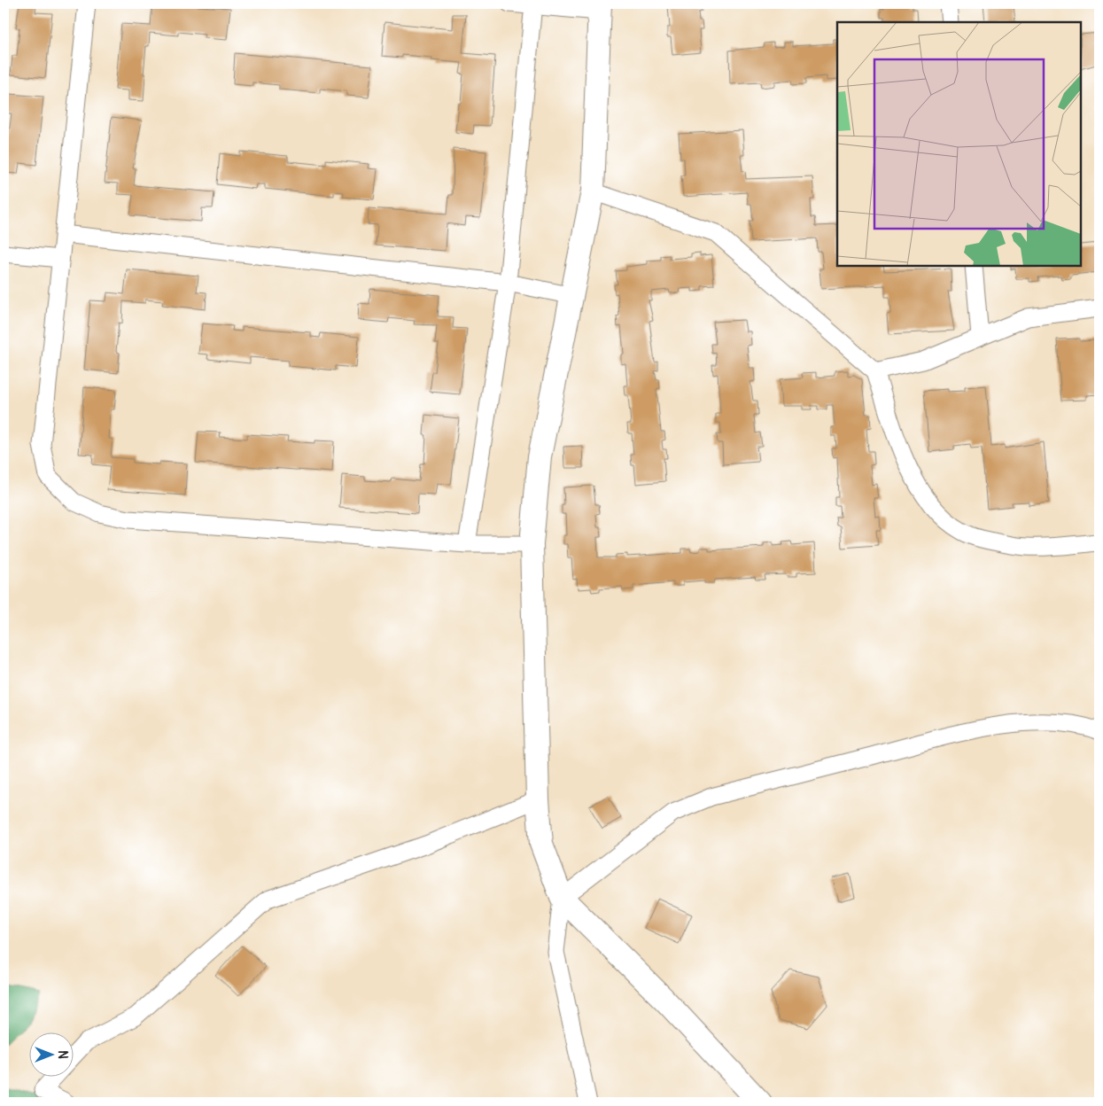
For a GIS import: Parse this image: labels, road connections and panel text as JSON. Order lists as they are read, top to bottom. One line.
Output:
{"north":"right"}
